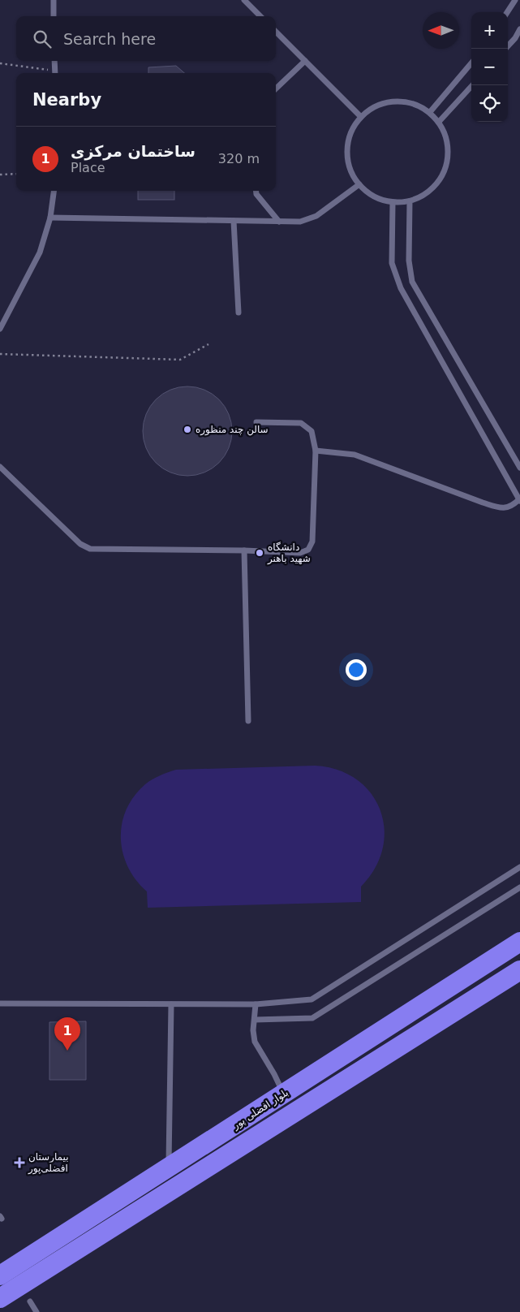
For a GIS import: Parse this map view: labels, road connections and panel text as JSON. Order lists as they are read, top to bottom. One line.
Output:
{"streets":{"highway":["بلوار افضلی پور"]},"places":{"other":["سالن چند منظوره","دانشگاه شهید باهنر"],"health":["بیمارستان افضلی‌پور"]},"north":"left","page":{"map_buttons":["+","−"],"search":"Search here","heading":"Nearby","list":[{"mark":"1","name":"ساختمان مرکزی","note":"Place","value":"320 m"}],"pins":"1"}}
